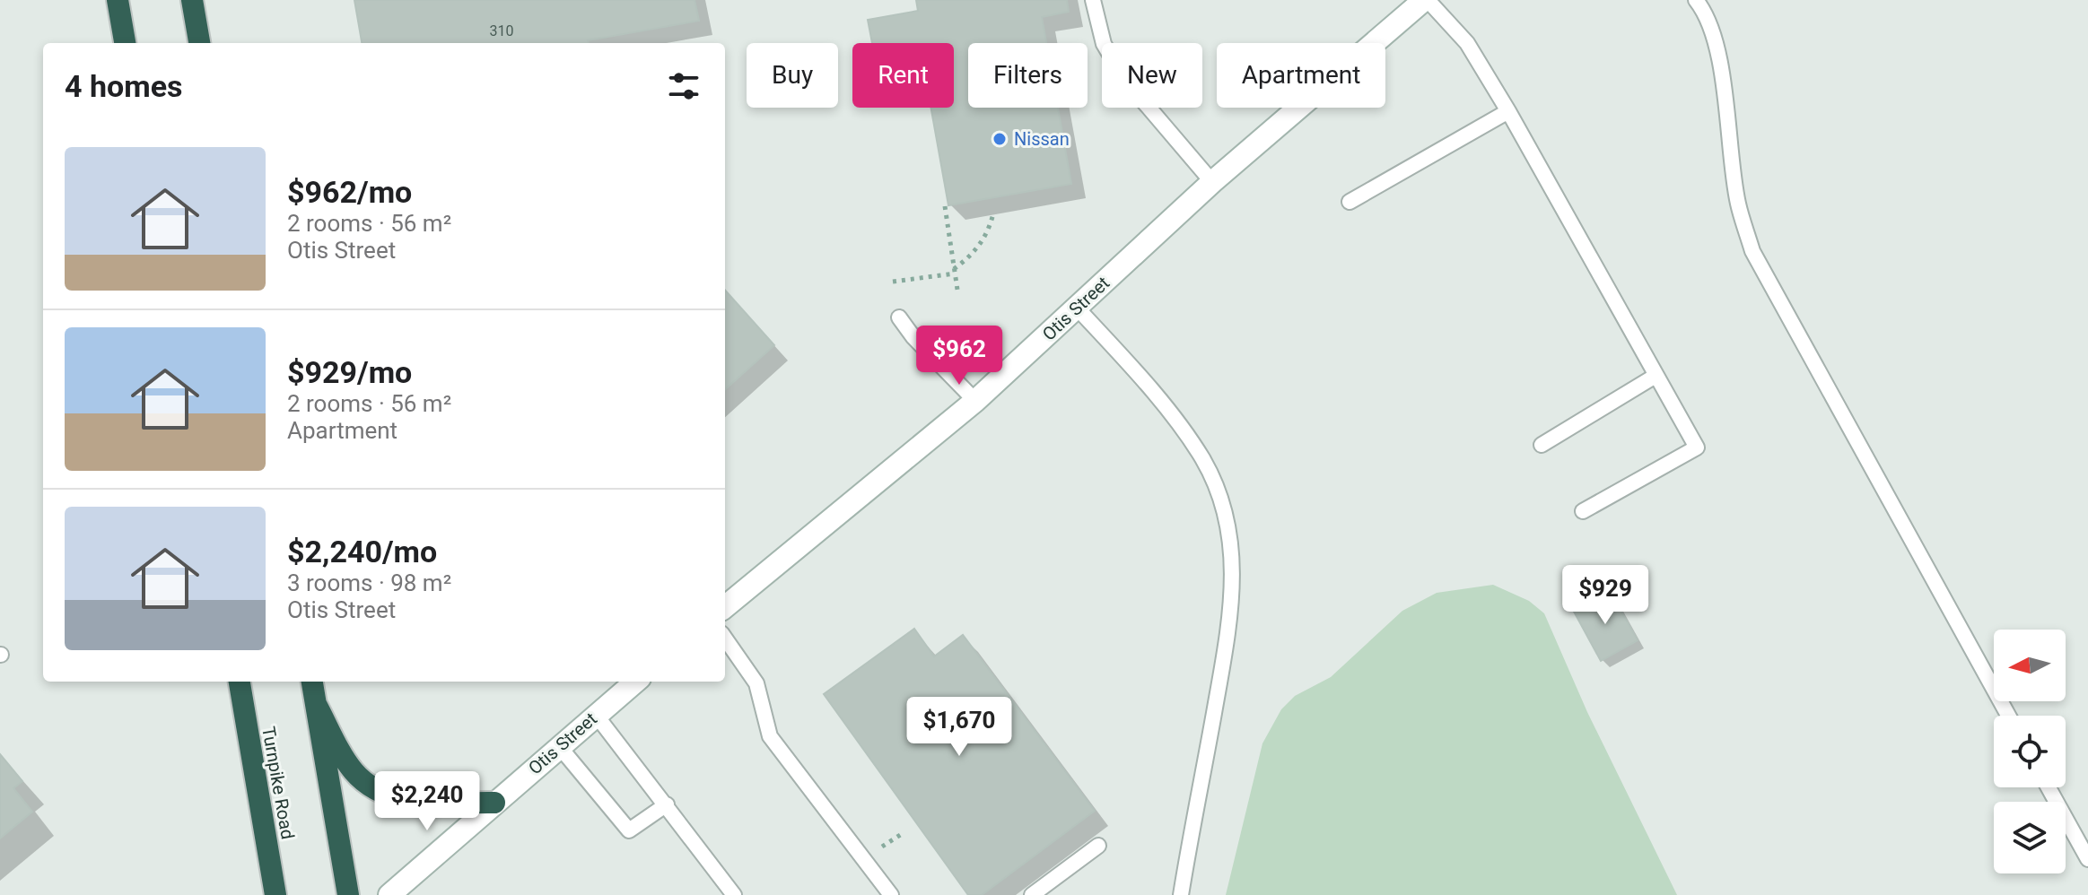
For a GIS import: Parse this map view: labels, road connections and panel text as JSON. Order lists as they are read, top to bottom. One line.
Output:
{"streets":{"highway":["Turnpike Road"],"main road":["Otis Street"]},"places":["Nissan"],"house_numbers":["310"],"north":"left","page":{"chip":["Buy","Rent","Filters","New","Apartment"],"heading":"4 homes","list":[{"name":"$962/mo","note":"2 rooms · 56 m² · Otis Street"},{"name":"$929/mo","note":"2 rooms · 56 m² · Apartment"},{"name":"$2,240/mo","note":"3 rooms · 98 m² · Otis Street"}],"price":["$962","$929","$1,670","$2,240"]}}
